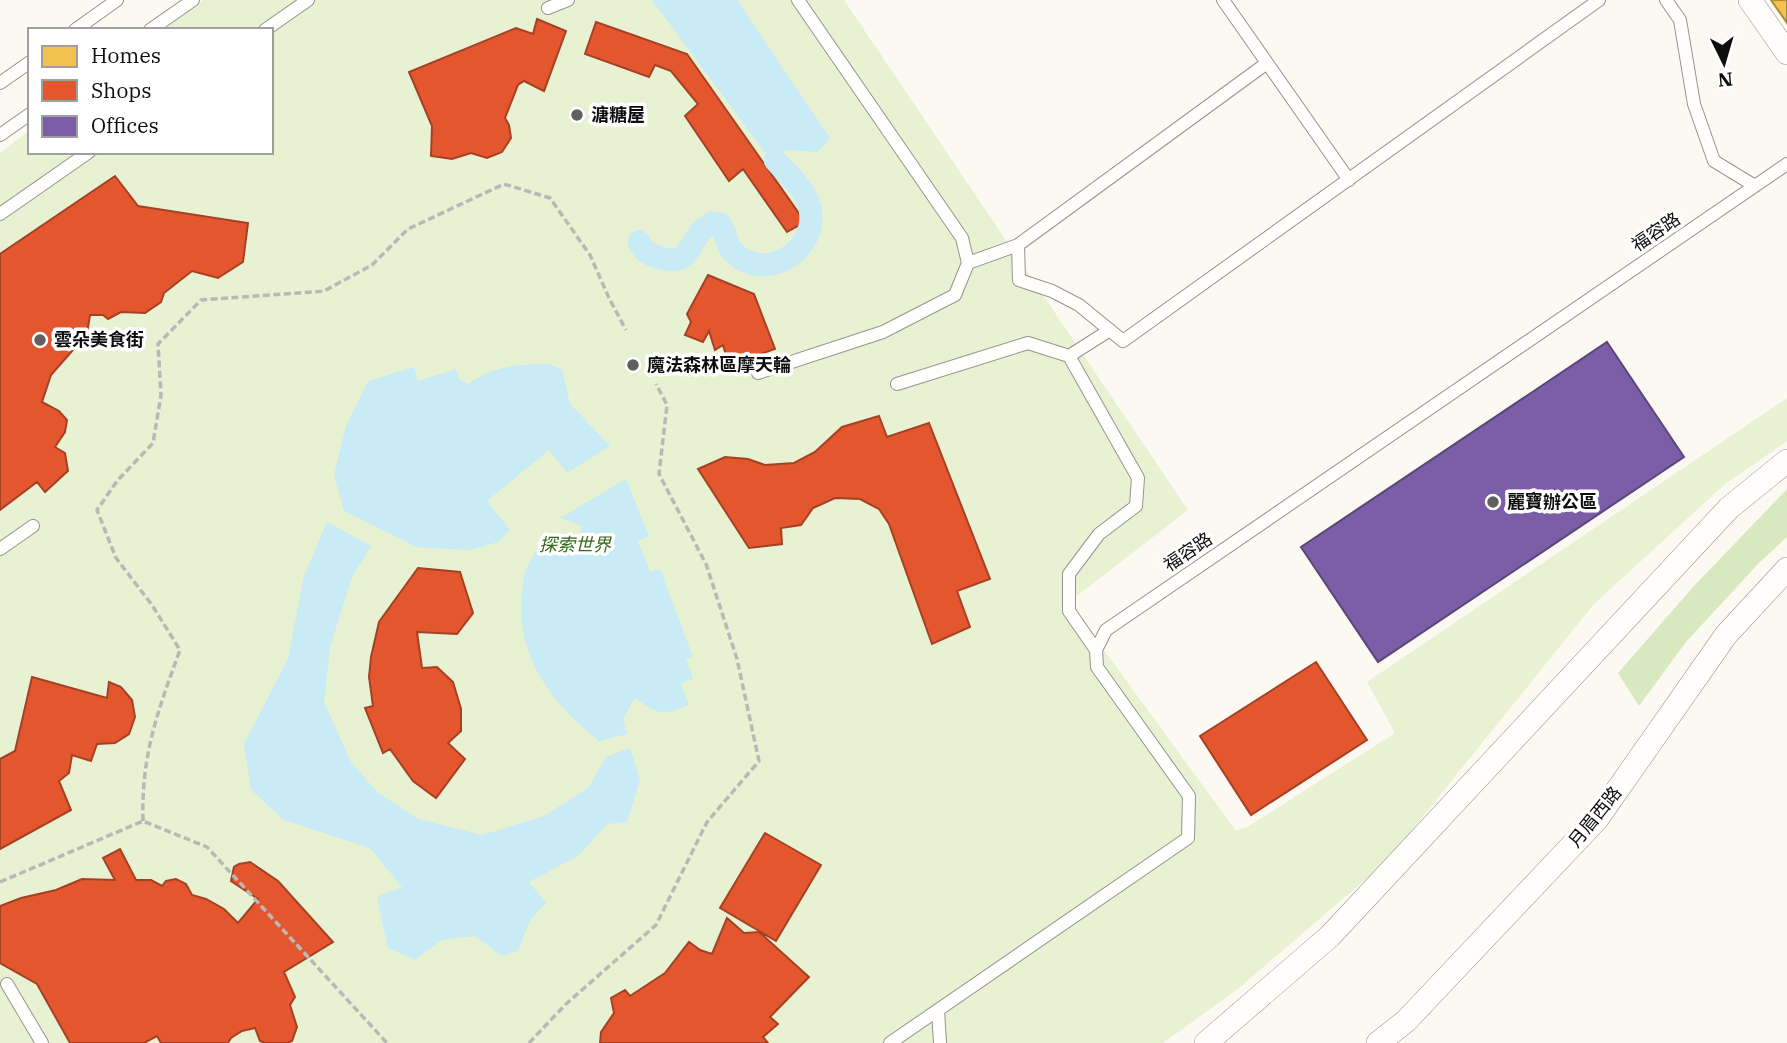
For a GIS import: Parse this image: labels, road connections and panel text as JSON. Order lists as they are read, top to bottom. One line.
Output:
{"streets":{"street":["月眉西路"],"lane":["福容路"]},"parks":["探索世界"],"places":["溏糖屋","雲朵美食街","魔法森林區摩天輪","麗寶辦公區"],"legend":["Homes","Shops","Offices"],"north":"bottom"}
